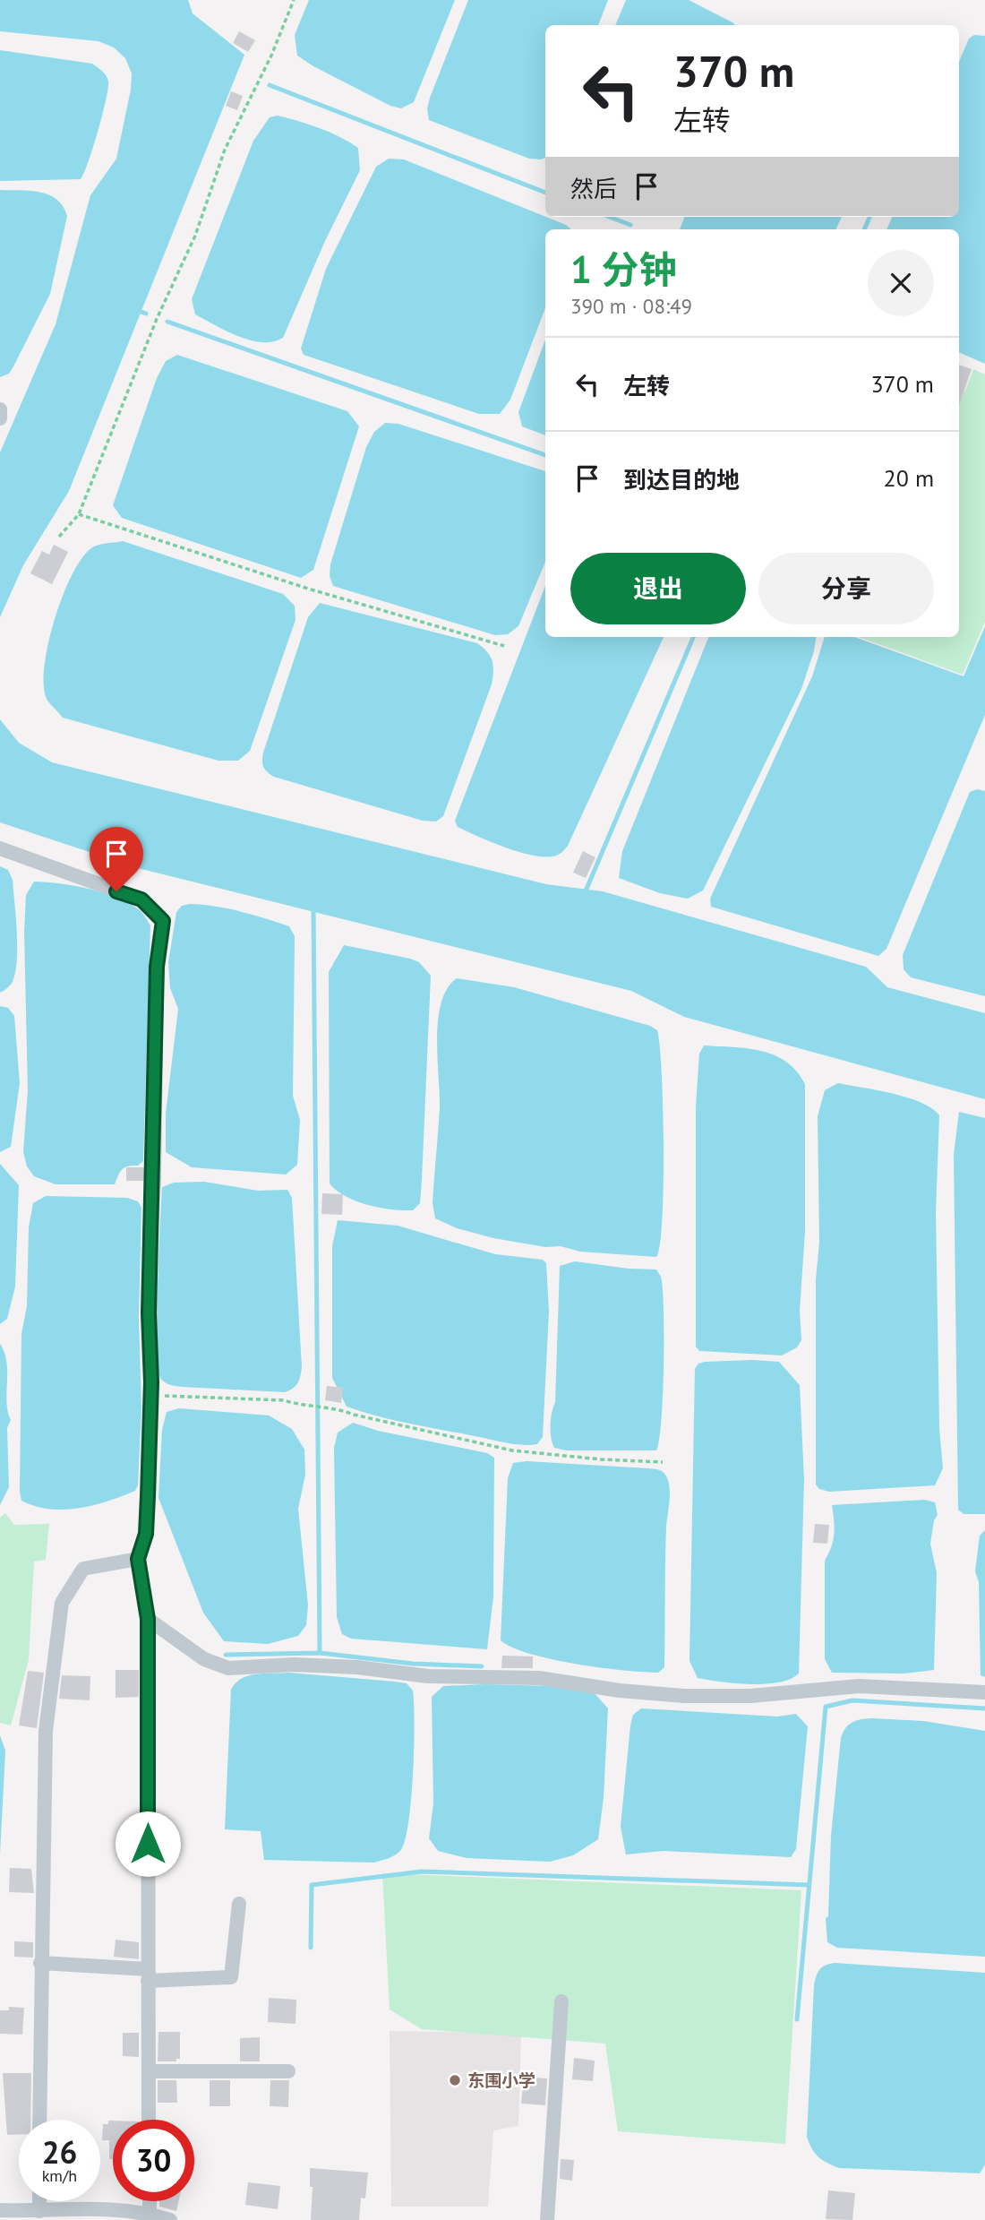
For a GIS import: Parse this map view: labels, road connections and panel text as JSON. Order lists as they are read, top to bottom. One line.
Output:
{"places":["东围小学"],"page":{"turn":["370 m","左转"],"then":"然后","heading":["1 分钟","390 m · 08:49"],"list":[{"name":"左转","value":"370 m"},{"name":"到达目的地","value":"20 m"}],"buttons":["退出","分享"],"speed":"26 km/h","limit":"30"}}
